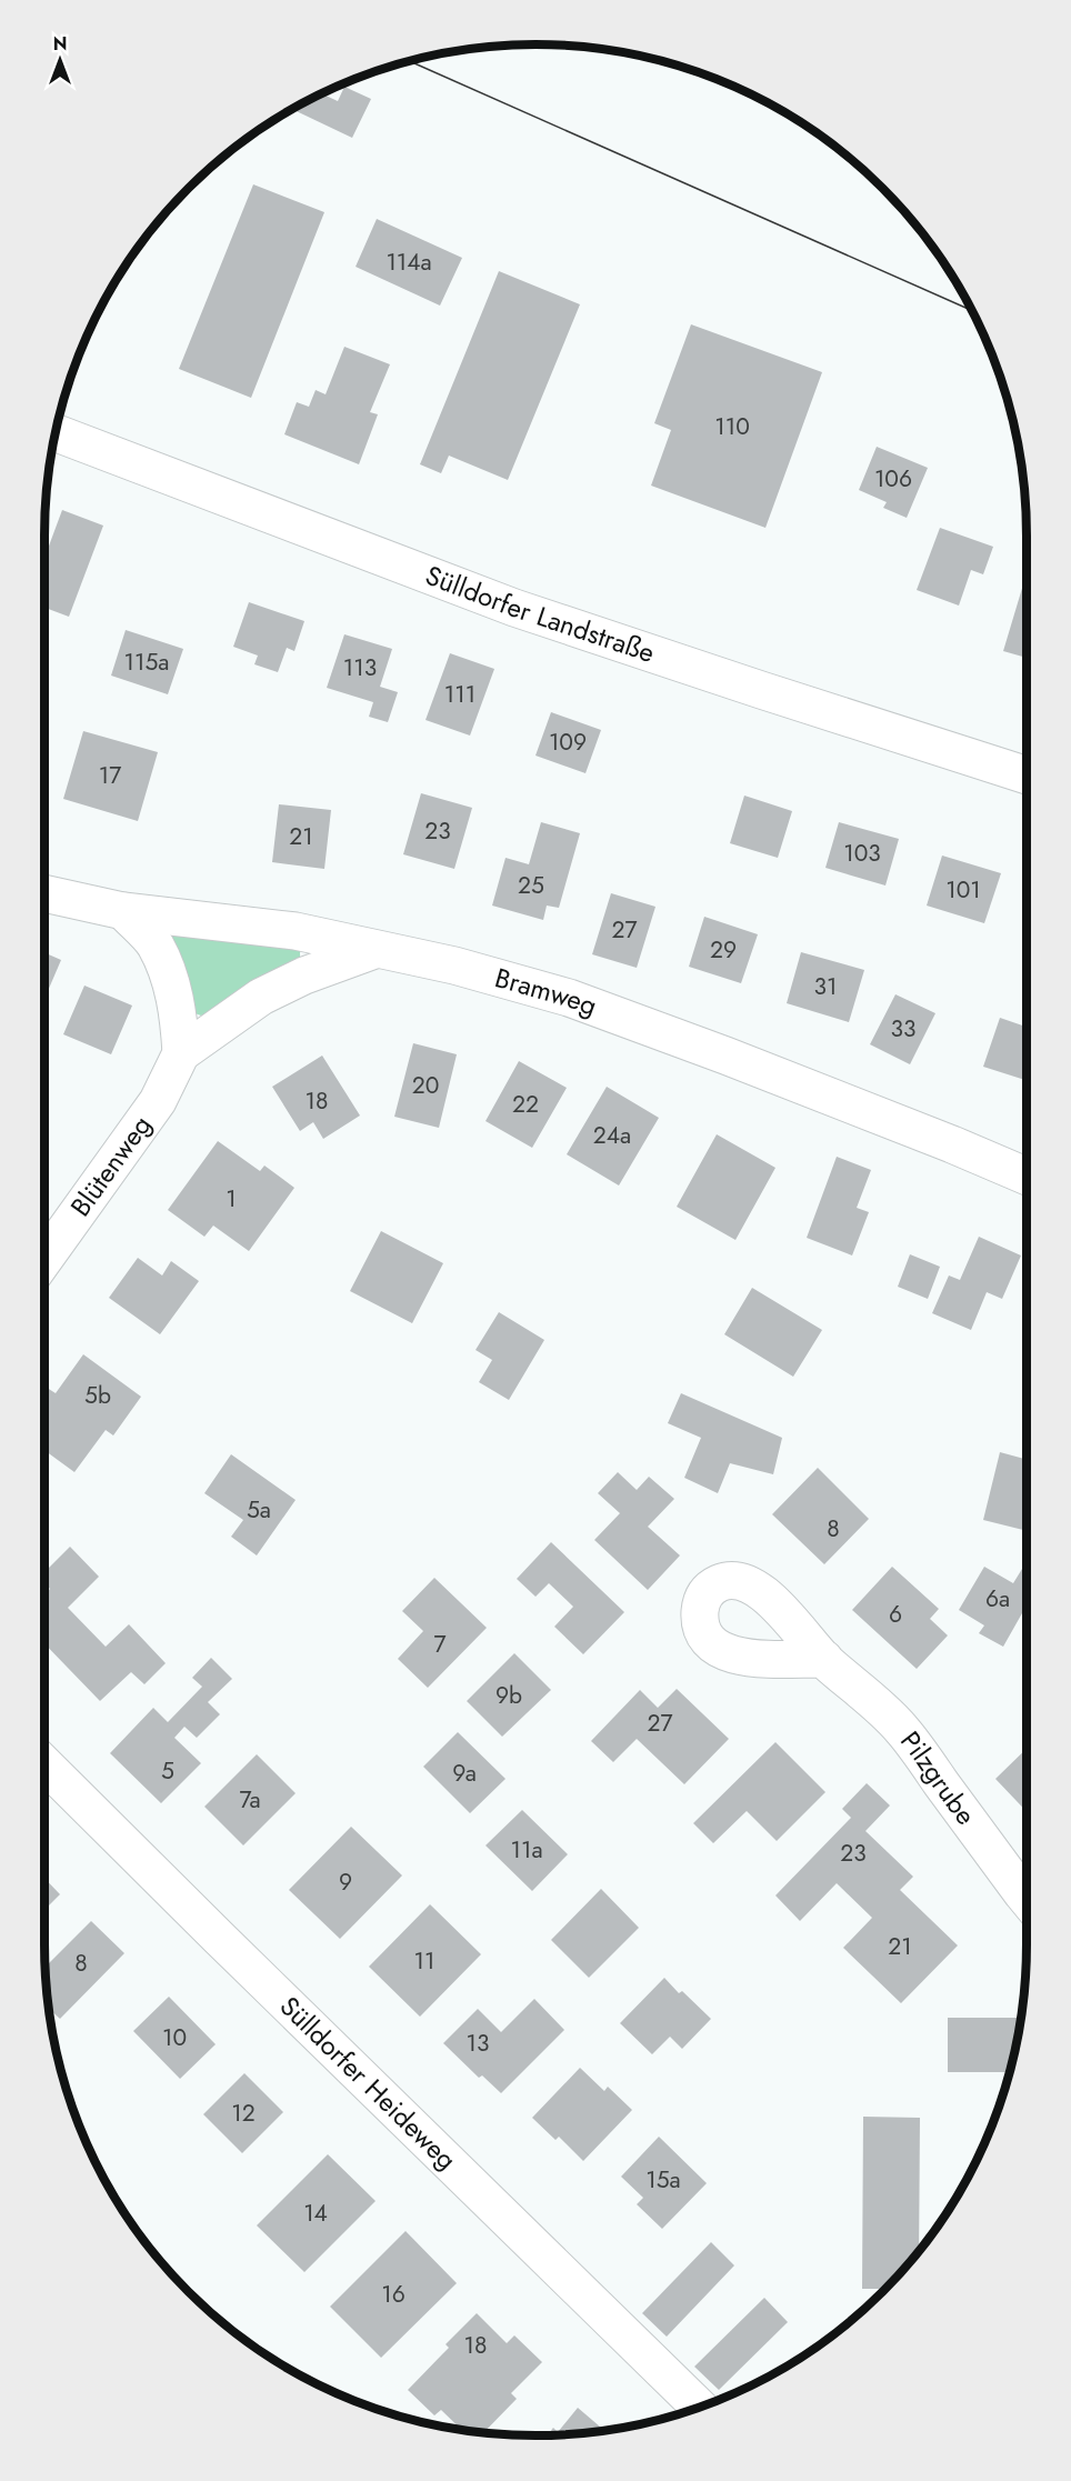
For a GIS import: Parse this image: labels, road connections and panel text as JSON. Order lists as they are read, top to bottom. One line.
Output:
{"streets":{"street":["Sülldorfer Landstraße","Bramweg","Blütenweg","Pilzgrube","Sülldorfer Heideweg"]},"crossings":[["Bramweg","Blütenweg"]],"house_numbers":["114a","110","106","115a","113","111","109","17","23","21","103","25","101","27","29","31","33","20","18","22","24a","1","5b","5a","8","6a","6","7","9b","27","5","9a","7a","11a","23","9","21","11","8","10","13","12","15a","14","16","18"],"north":"top"}
